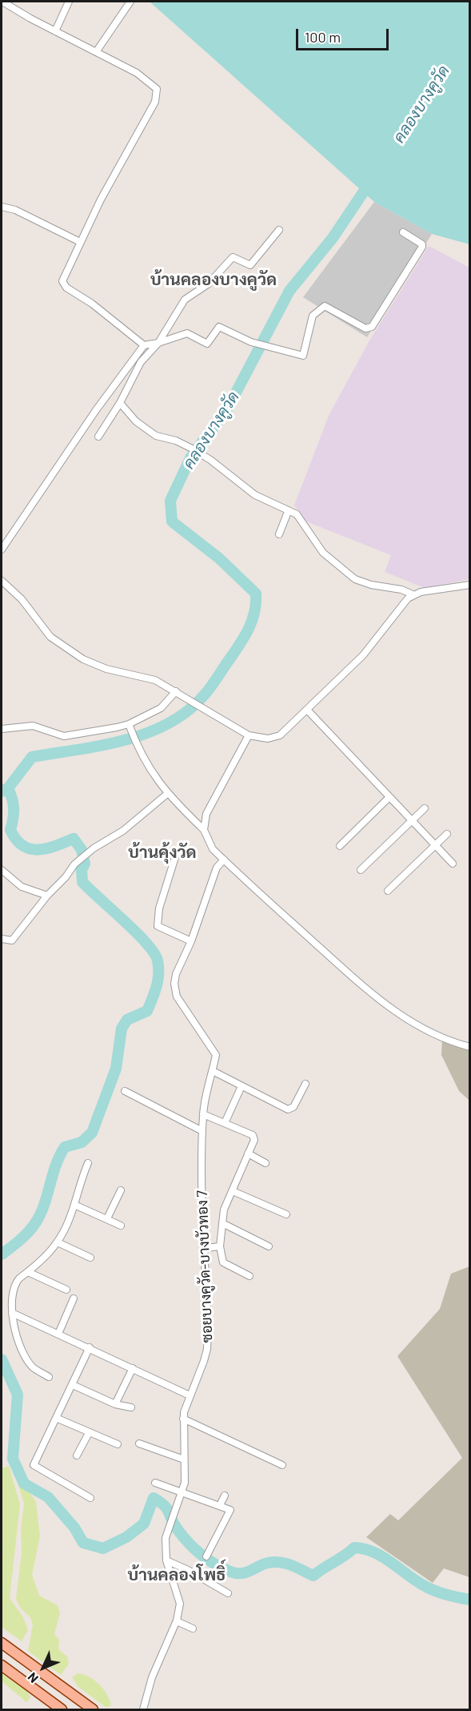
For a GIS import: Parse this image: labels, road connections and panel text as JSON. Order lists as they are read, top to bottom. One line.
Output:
{"streets":{"street":["ซอยบางคูวัด-บางบัวทอง 7"]},"districts":["บ้านคลองบางคูวัด","บ้านคุ้งวัด","บ้านคลองโพธิ์"],"water":["คลองบางคูวัด"],"scale_bar":"100 m","north":"bottom left"}
